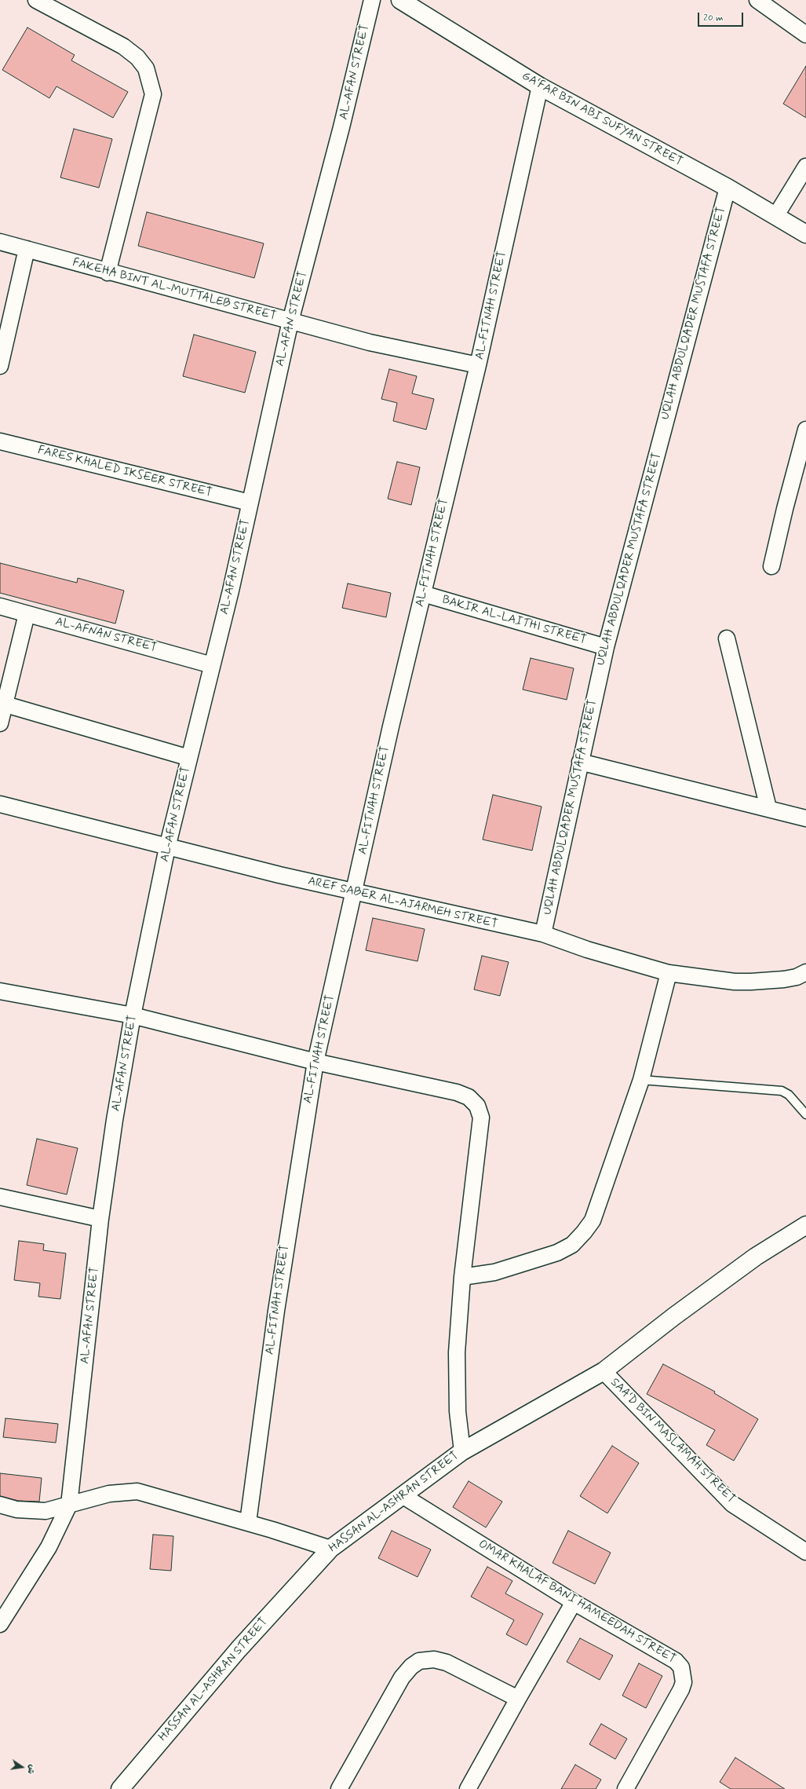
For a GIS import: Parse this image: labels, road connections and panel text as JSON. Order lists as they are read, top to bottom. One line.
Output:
{"streets":{"street":["AL-AFAN STREET","GA‘FAR BIN ABI SUFYAN STREET","FAKEHA BINT AL-MUTTALEB STREET","AL-FITNAH STREET","UQLAH ABDULQADER MUSTAFA STREET","FARES KHALED IKSEER STREET","BAKIR AL-LAITHI STREET","AL-AFNAN STREET","AREF SABER AL-AJARMEH STREET","SAA‘D BIN MASLAMAH STREET","HASSAN AL-ASHRAN STREET","OMAR KHALAF BANI HAMEEDAH STREET"]},"crossings":[["AL-AFAN STREET","FAKEHA BINT AL-MUTTALEB STREET"],["AL-AFAN STREET","FARES KHALED IKSEER STREET"],["AL-AFAN STREET","AL-AFNAN STREET"],["AL-AFAN STREET","AREF SABER AL-AJARMEH STREET"],["GA‘FAR BIN ABI SUFYAN STREET","AL-FITNAH STREET"],["GA‘FAR BIN ABI SUFYAN STREET","UQLAH ABDULQADER MUSTAFA STREET"],["FAKEHA BINT AL-MUTTALEB STREET","AL-FITNAH STREET"],["AL-FITNAH STREET","BAKIR AL-LAITHI STREET"],["AL-FITNAH STREET","AREF SABER AL-AJARMEH STREET"],["UQLAH ABDULQADER MUSTAFA STREET","BAKIR AL-LAITHI STREET"],["UQLAH ABDULQADER MUSTAFA STREET","AREF SABER AL-AJARMEH STREET"],["SAA‘D BIN MASLAMAH STREET","HASSAN AL-ASHRAN STREET"],["HASSAN AL-ASHRAN STREET","OMAR KHALAF BANI HAMEEDAH STREET"]],"scale_bar":"20 m","north":"right"}
